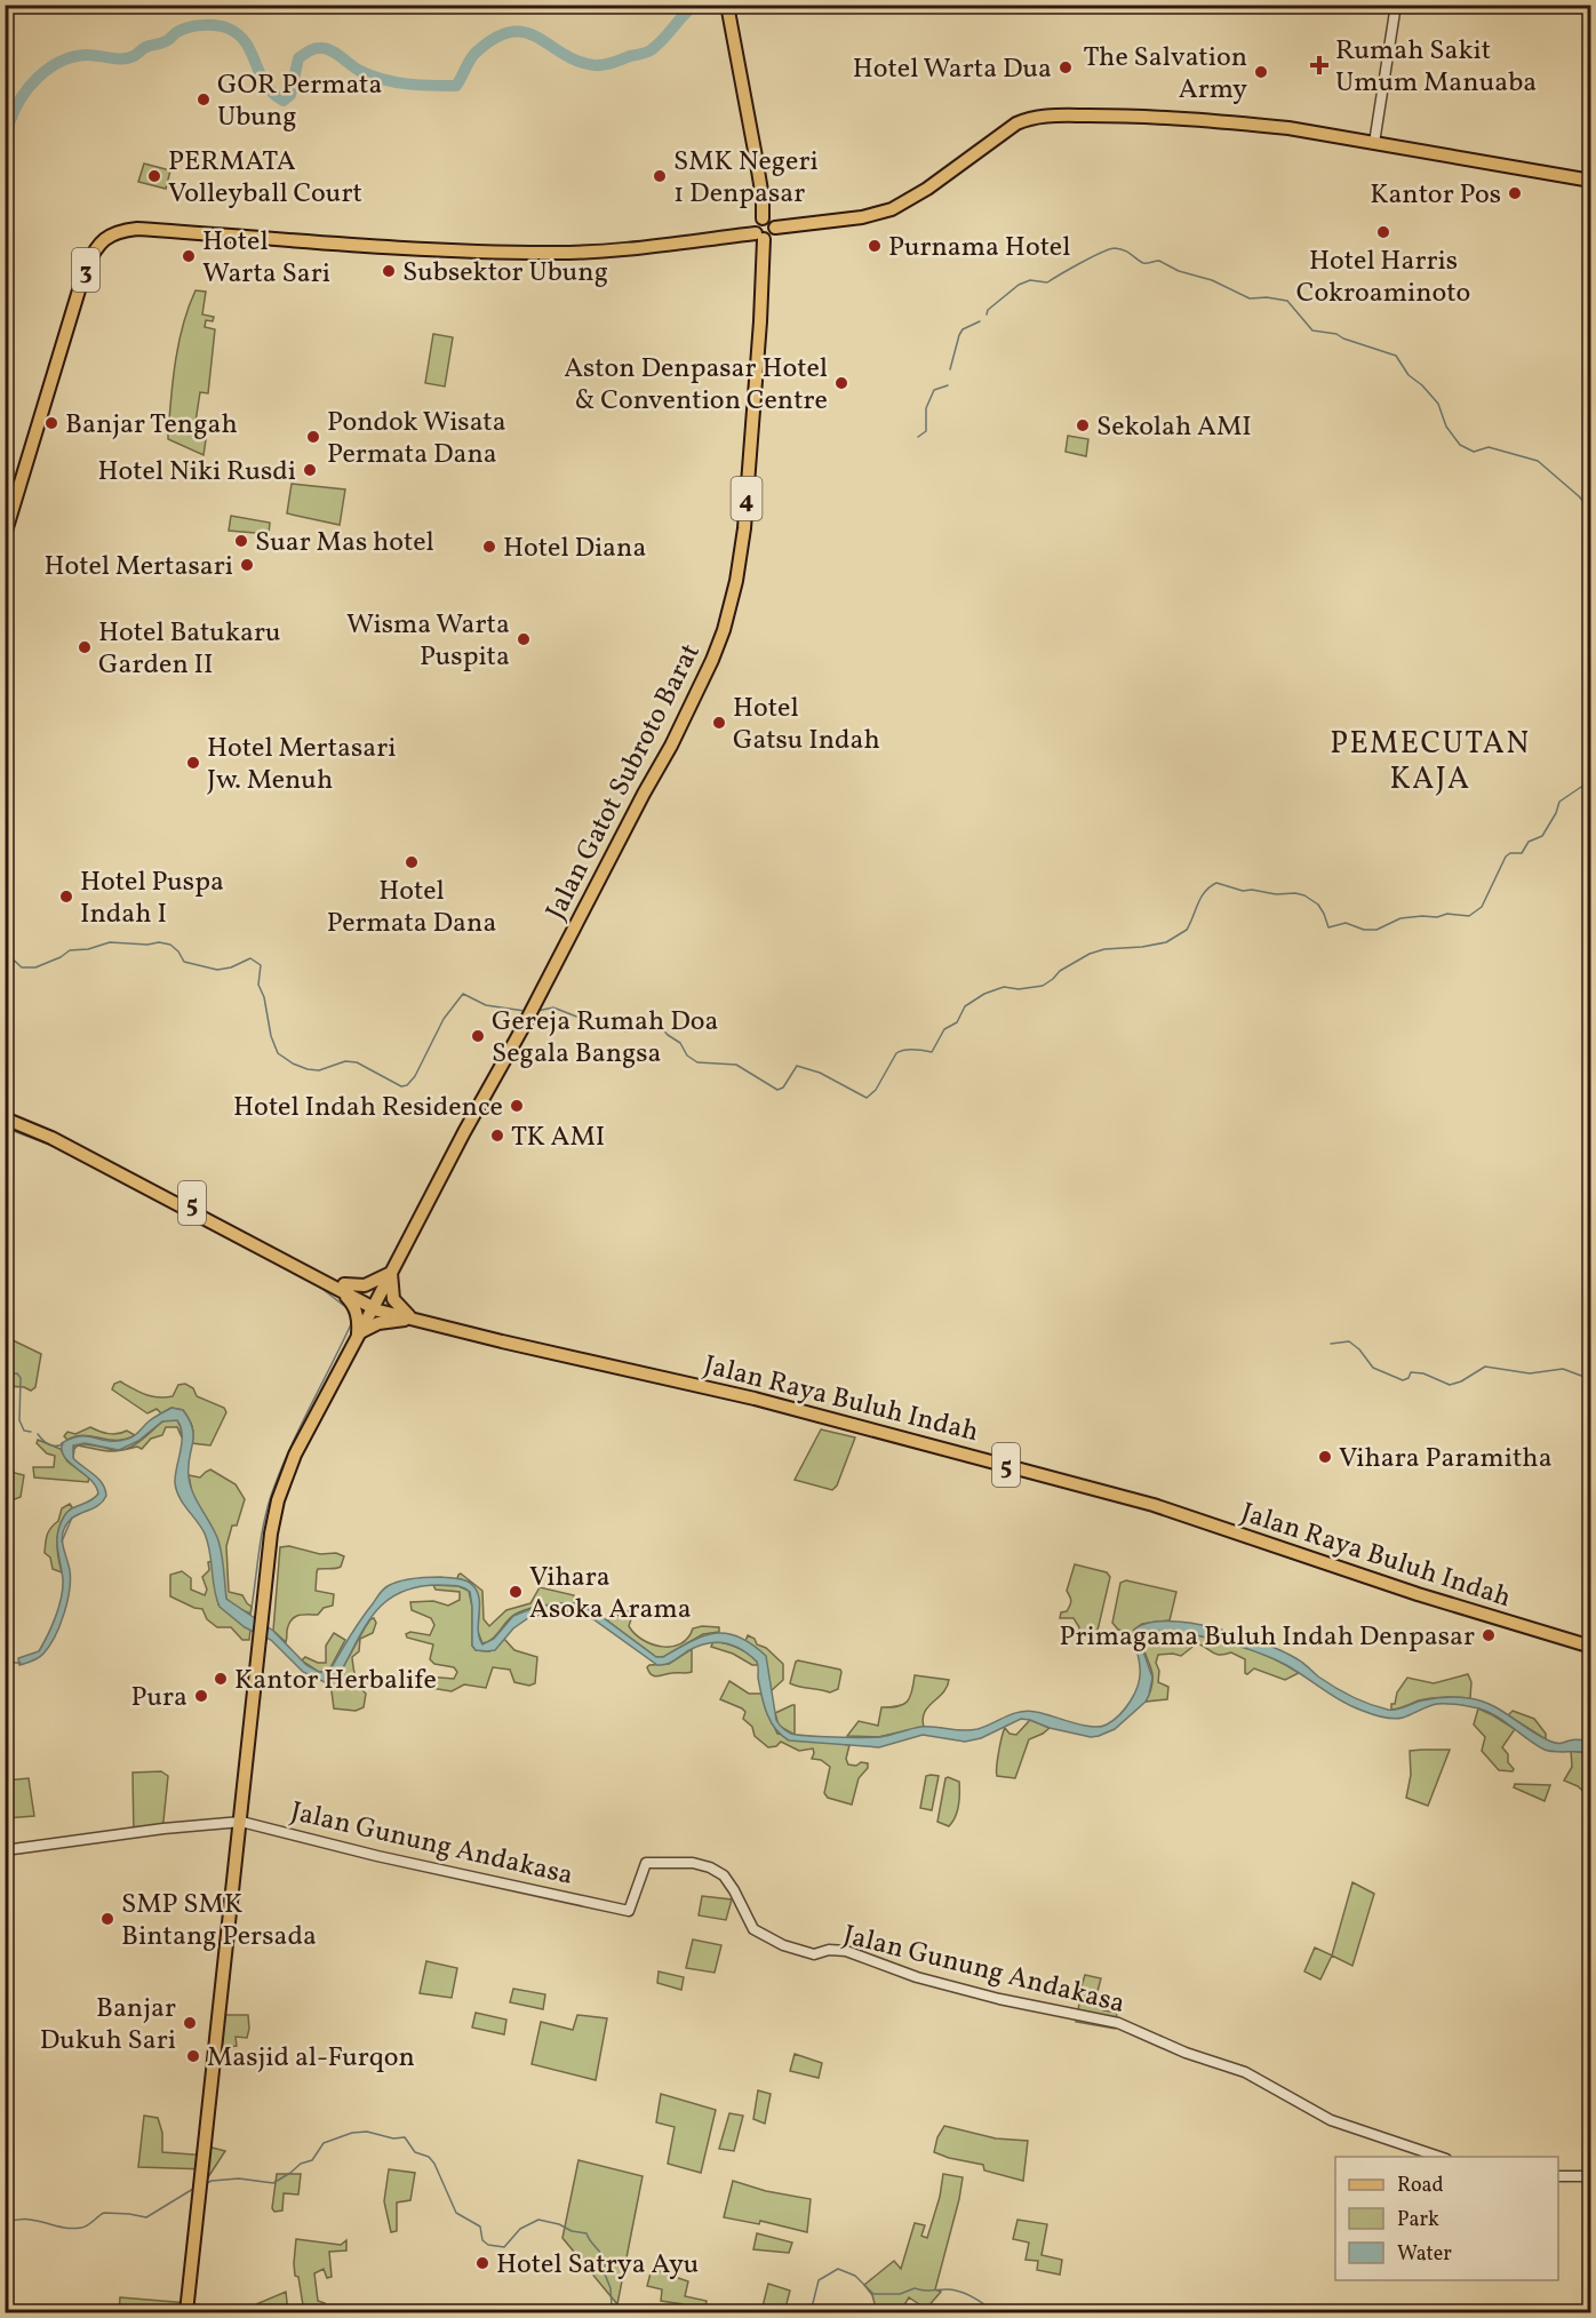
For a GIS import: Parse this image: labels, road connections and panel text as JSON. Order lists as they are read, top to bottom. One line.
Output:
{"streets":{"main road":["3","4","Jalan Gatot Subroto Barat","5","Jalan Raya Buluh Indah"],"street":["Jalan Gunung Andakasa"]},"crossings":[["3","Jalan Gatot Subroto Barat"],["Jalan Gatot Subroto Barat","5"],["Jalan Gatot Subroto Barat","Jalan Raya Buluh Indah"],["Jalan Gatot Subroto Barat","Jalan Gunung Andakasa"],["5","Jalan Raya Buluh Indah"]],"districts":["PEMECUTAN KAJA"],"places":{"health":["Rumah Sakit Umum Manuaba"],"other":["Hotel Warta Dua","The Salvation Army","GOR Permata Ubung","PERMATA Volleyball Court","SMK Negeri 1 Denpasar","Kantor Pos","Hotel Harris Cokroaminoto","Purnama Hotel","Hotel Warta Sari","Subsektor Ubung","Aston Denpasar Hotel & Convention Centre","Banjar Tengah","Sekolah AMI","Pondok Wisata Permata Dana","Hotel Niki Rusdi","Suar Mas hotel","Hotel Diana","Hotel Mertasari","Wisma Warta Puspita","Hotel Batukaru Garden II","Hotel Gatsu Indah","Hotel Mertasari Jw. Menuh","Hotel Permata Dana","Hotel Puspa Indah I","Gereja Rumah Doa Segala Bangsa","Hotel Indah Residence","TK AMI","Vihara Paramitha","Vihara Asoka Arama","Primagama Buluh Indah Denpasar","Kantor Herbalife","Pura","SMP SMK Bintang Persada","Banjar Dukuh Sari","Masjid al-Furqon","Hotel Satrya Ayu"]},"legend":["Road","Park","Water"]}
